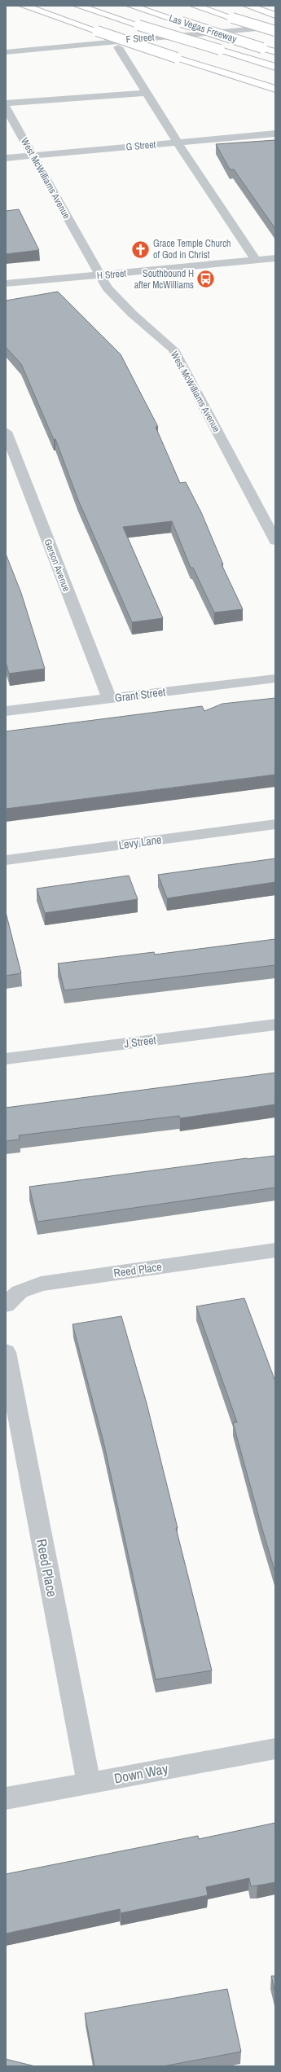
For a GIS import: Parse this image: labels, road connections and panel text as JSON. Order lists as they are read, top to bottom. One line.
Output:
{"streets":{"highway":["Las Vegas Freeway"],"street":["F Street","G Street","West McWilliams Avenue","H Street","Gerson Avenue","Grant Street","Levy Lane","J Street","Reed Place","Down Way"]},"crossings":[["Las Vegas Freeway","F Street"],["G Street","West McWilliams Avenue"],["West McWilliams Avenue","H Street"],["Gerson Avenue","Grant Street"],["Reed Place","Down Way"]],"places":{"church":["Grace Temple Church of God in Christ"],"bus stop":["Southbound H after McWilliams"]}}
